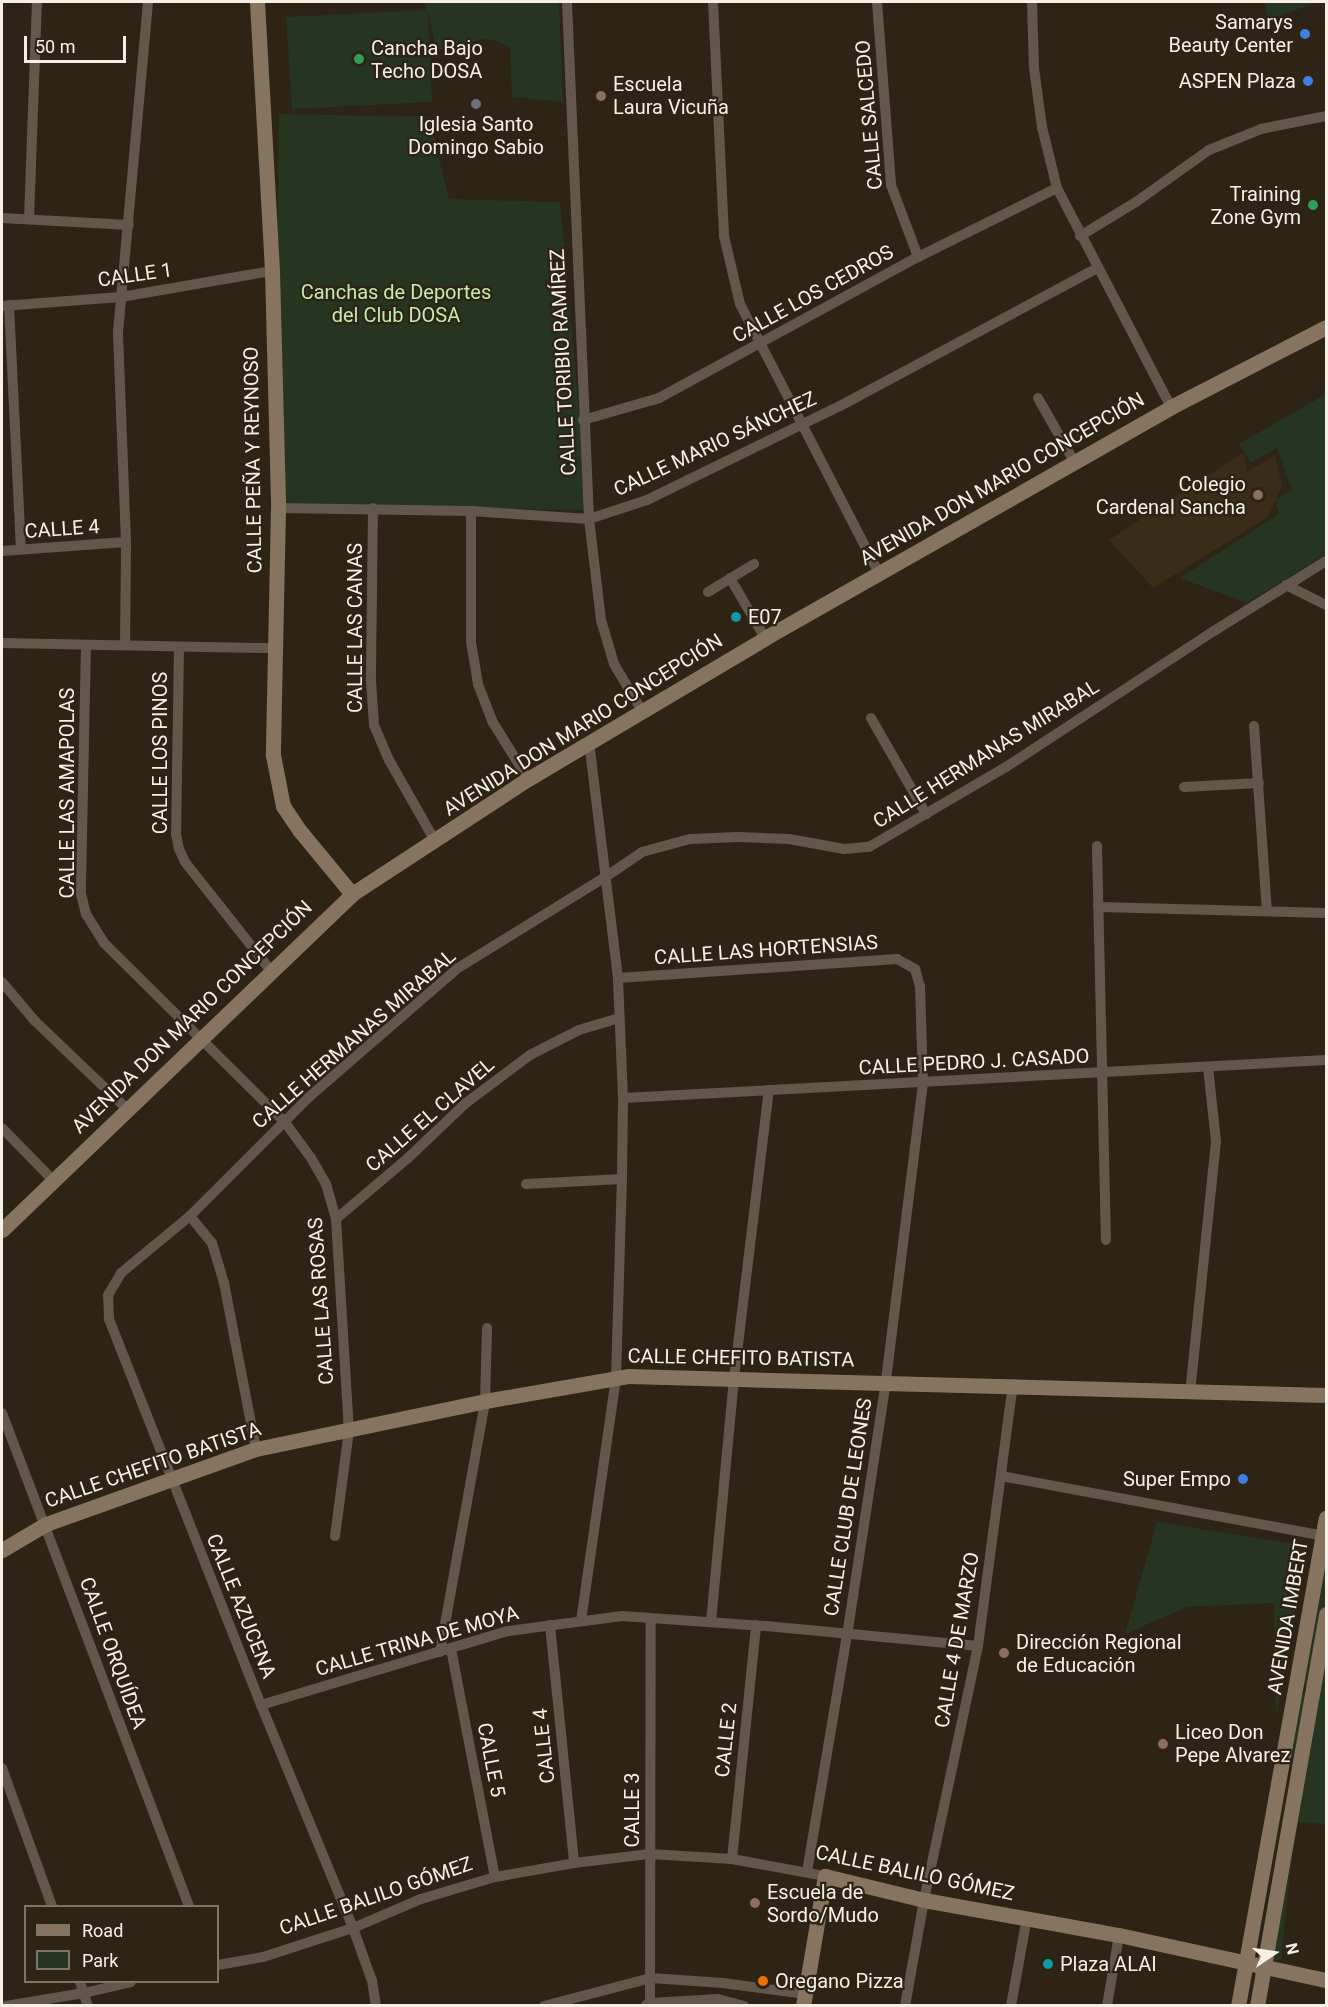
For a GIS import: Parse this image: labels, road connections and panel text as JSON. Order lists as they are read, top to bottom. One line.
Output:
{"streets":{"street":["CALLE SALCEDO","CALLE 1","CALLE LOS CEDROS","CALLE TORIBIO RAMÍREZ","CALLE MARIO SÁNCHEZ","CALLE PEÑA Y REYNOSO","AVENIDA DON MARIO CONCEPCIÓN","CALLE 4","CALLE LAS CANAS","CALLE LOS PINOS","CALLE HERMANAS MIRABAL","CALLE LAS AMAPOLAS","CALLE LAS HORTENSIAS","CALLE PEDRO J. CASADO","CALLE EL CLAVEL","CALLE LAS ROSAS","CALLE CHEFITO BATISTA","CALLE CLUB DE LEONES","CALLE AZUCENA","AVENIDA IMBERT","CALLE 4 DE MARZO","CALLE TRINA DE MOYA","CALLE ORQUÍDEA","CALLE 2","CALLE 5","CALLE 3","CALLE BALILO GÓMEZ"]},"crossings":[["CALLE SALCEDO","CALLE LOS CEDROS"],["CALLE 1","CALLE PEÑA Y REYNOSO"],["CALLE LOS CEDROS","CALLE TORIBIO RAMÍREZ"],["CALLE TORIBIO RAMÍREZ","CALLE MARIO SÁNCHEZ"],["CALLE TORIBIO RAMÍREZ","AVENIDA DON MARIO CONCEPCIÓN"],["CALLE MARIO SÁNCHEZ","CALLE PEÑA Y REYNOSO"],["CALLE MARIO SÁNCHEZ","CALLE LAS CANAS"],["CALLE PEÑA Y REYNOSO","AVENIDA DON MARIO CONCEPCIÓN"],["AVENIDA DON MARIO CONCEPCIÓN","CALLE LAS CANAS"],["AVENIDA DON MARIO CONCEPCIÓN","CALLE LOS PINOS"],["AVENIDA DON MARIO CONCEPCIÓN","CALLE LAS AMAPOLAS"],["AVENIDA DON MARIO CONCEPCIÓN","CALLE LAS ROSAS"],["CALLE 4","CALLE TRINA DE MOYA"],["CALLE 4","CALLE BALILO GÓMEZ"],["CALLE HERMANAS MIRABAL","CALLE LAS ROSAS"],["CALLE HERMANAS MIRABAL","CALLE AZUCENA"],["CALLE LAS AMAPOLAS","CALLE LAS ROSAS"],["CALLE LAS HORTENSIAS","CALLE CLUB DE LEONES"],["CALLE PEDRO J. CASADO","CALLE CLUB DE LEONES"],["CALLE EL CLAVEL","CALLE LAS ROSAS"],["CALLE LAS ROSAS","CALLE CHEFITO BATISTA"],["CALLE CHEFITO BATISTA","CALLE CLUB DE LEONES"],["CALLE CHEFITO BATISTA","CALLE AZUCENA"],["CALLE CHEFITO BATISTA","CALLE 4 DE MARZO"],["CALLE CHEFITO BATISTA","CALLE ORQUÍDEA"],["CALLE CLUB DE LEONES","CALLE TRINA DE MOYA"],["CALLE CLUB DE LEONES","CALLE BALILO GÓMEZ"],["CALLE AZUCENA","CALLE TRINA DE MOYA"],["CALLE AZUCENA","CALLE BALILO GÓMEZ"],["AVENIDA IMBERT","CALLE BALILO GÓMEZ"],["CALLE 4 DE MARZO","CALLE TRINA DE MOYA"],["CALLE 4 DE MARZO","CALLE BALILO GÓMEZ"],["CALLE TRINA DE MOYA","CALLE 2"],["CALLE TRINA DE MOYA","CALLE 5"],["CALLE TRINA DE MOYA","CALLE 3"],["CALLE 2","CALLE BALILO GÓMEZ"],["CALLE 5","CALLE BALILO GÓMEZ"],["CALLE 3","CALLE BALILO GÓMEZ"]],"parks":["Canchas de Deportes del Club DOSA"],"places":["Samarys Beauty Center","Cancha Bajo Techo DOSA","ASPEN Plaza","Escuela Laura Vicuña","Iglesia Santo Domingo Sabio","Training Zone Gym","Colegio Cardenal Sancha","E07","Super Empo","Dirección Regional de Educación","Liceo Don Pepe Alvarez","Escuela de Sordo/Mudo","Plaza ALAI","Oregano Pizza"],"legend":["Road","Park"],"scale_bar":"50 m","north":"right"}
